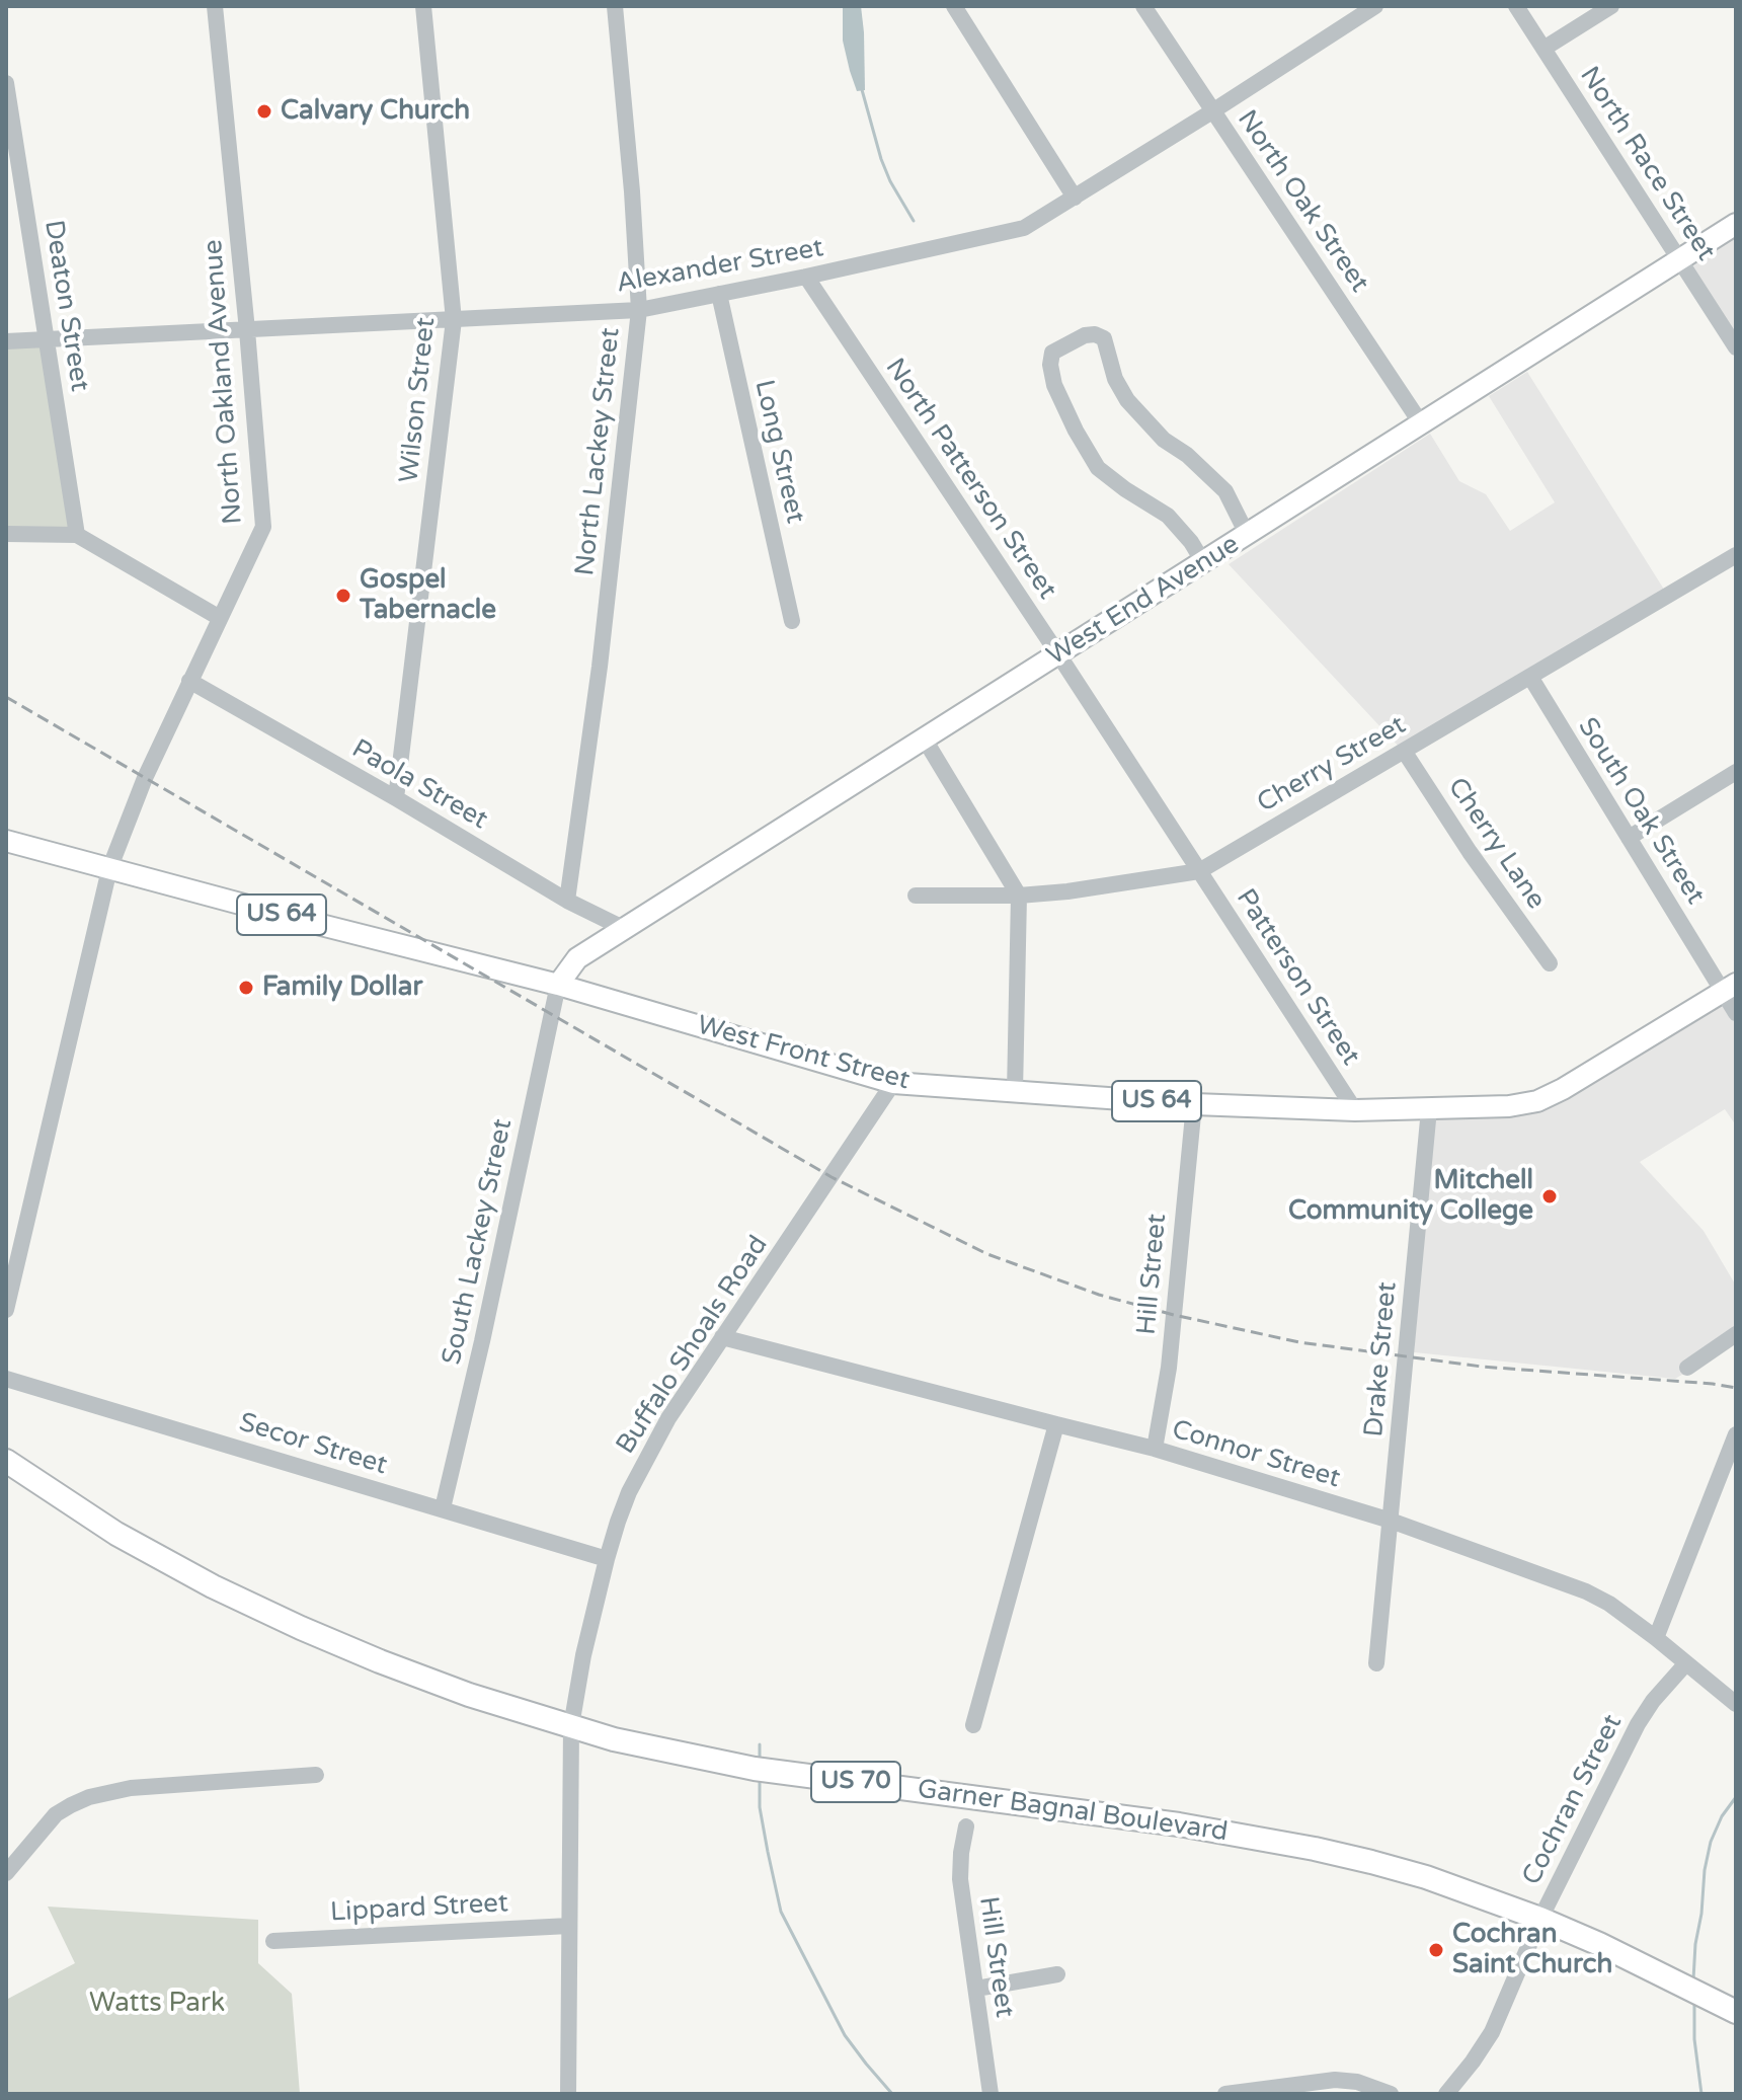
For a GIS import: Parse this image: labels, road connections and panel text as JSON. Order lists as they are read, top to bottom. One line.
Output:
{"streets":{"highway":["US 70","Garner Bagnal Boulevard"],"main road":["West End Avenue","US 64","West Front Street"],"street":["North Race Street","North Oak Street","Alexander Street","Deaton Street","North Oakland Avenue","Wilson Street","North Lackey Street","Long Street","North Patterson Street","Cherry Street","Paola Street","South Oak Street","Cherry Lane","Patterson Street","South Lackey Street","Hill Street","Buffalo Shoals Road","Drake Street","Secor Street","Connor Street","Cochran Street","Lippard Street"]},"crossings":[["North Race Street","West End Avenue"],["North Oak Street","Alexander Street"],["North Oak Street","West End Avenue"],["Alexander Street","Deaton Street"],["Alexander Street","North Oakland Avenue"],["Alexander Street","Wilson Street"],["Alexander Street","North Lackey Street"],["Alexander Street","Long Street"],["Alexander Street","North Patterson Street"],["North Oakland Avenue","Paola Street"],["North Oakland Avenue","West Front Street"],["Wilson Street","Paola Street"],["North Lackey Street","Paola Street"],["North Patterson Street","West End Avenue"],["North Patterson Street","Cherry Street"],["North Patterson Street","Patterson Street"],["West End Avenue","Paola Street"],["West End Avenue","West Front Street"],["West End Avenue","South Lackey Street"],["Cherry Street","South Oak Street"],["Cherry Street","Cherry Lane"],["Cherry Street","Patterson Street"],["South Oak Street","West Front Street"],["Patterson Street","West Front Street"],["West Front Street","South Lackey Street"],["West Front Street","Hill Street"],["West Front Street","Buffalo Shoals Road"],["West Front Street","Drake Street"],["South Lackey Street","Secor Street"],["Hill Street","Connor Street"],["Buffalo Shoals Road","Secor Street"],["Buffalo Shoals Road","Connor Street"],["Buffalo Shoals Road","Garner Bagnal Boulevard"],["Buffalo Shoals Road","Lippard Street"],["Drake Street","Connor Street"],["Connor Street","Cochran Street"],["Cochran Street","Garner Bagnal Boulevard"]],"parks":["Watts Park"],"places":["Calvary Church","Gospel Tabernacle","Family Dollar","Mitchell Community College","Cochran Saint Church"]}
